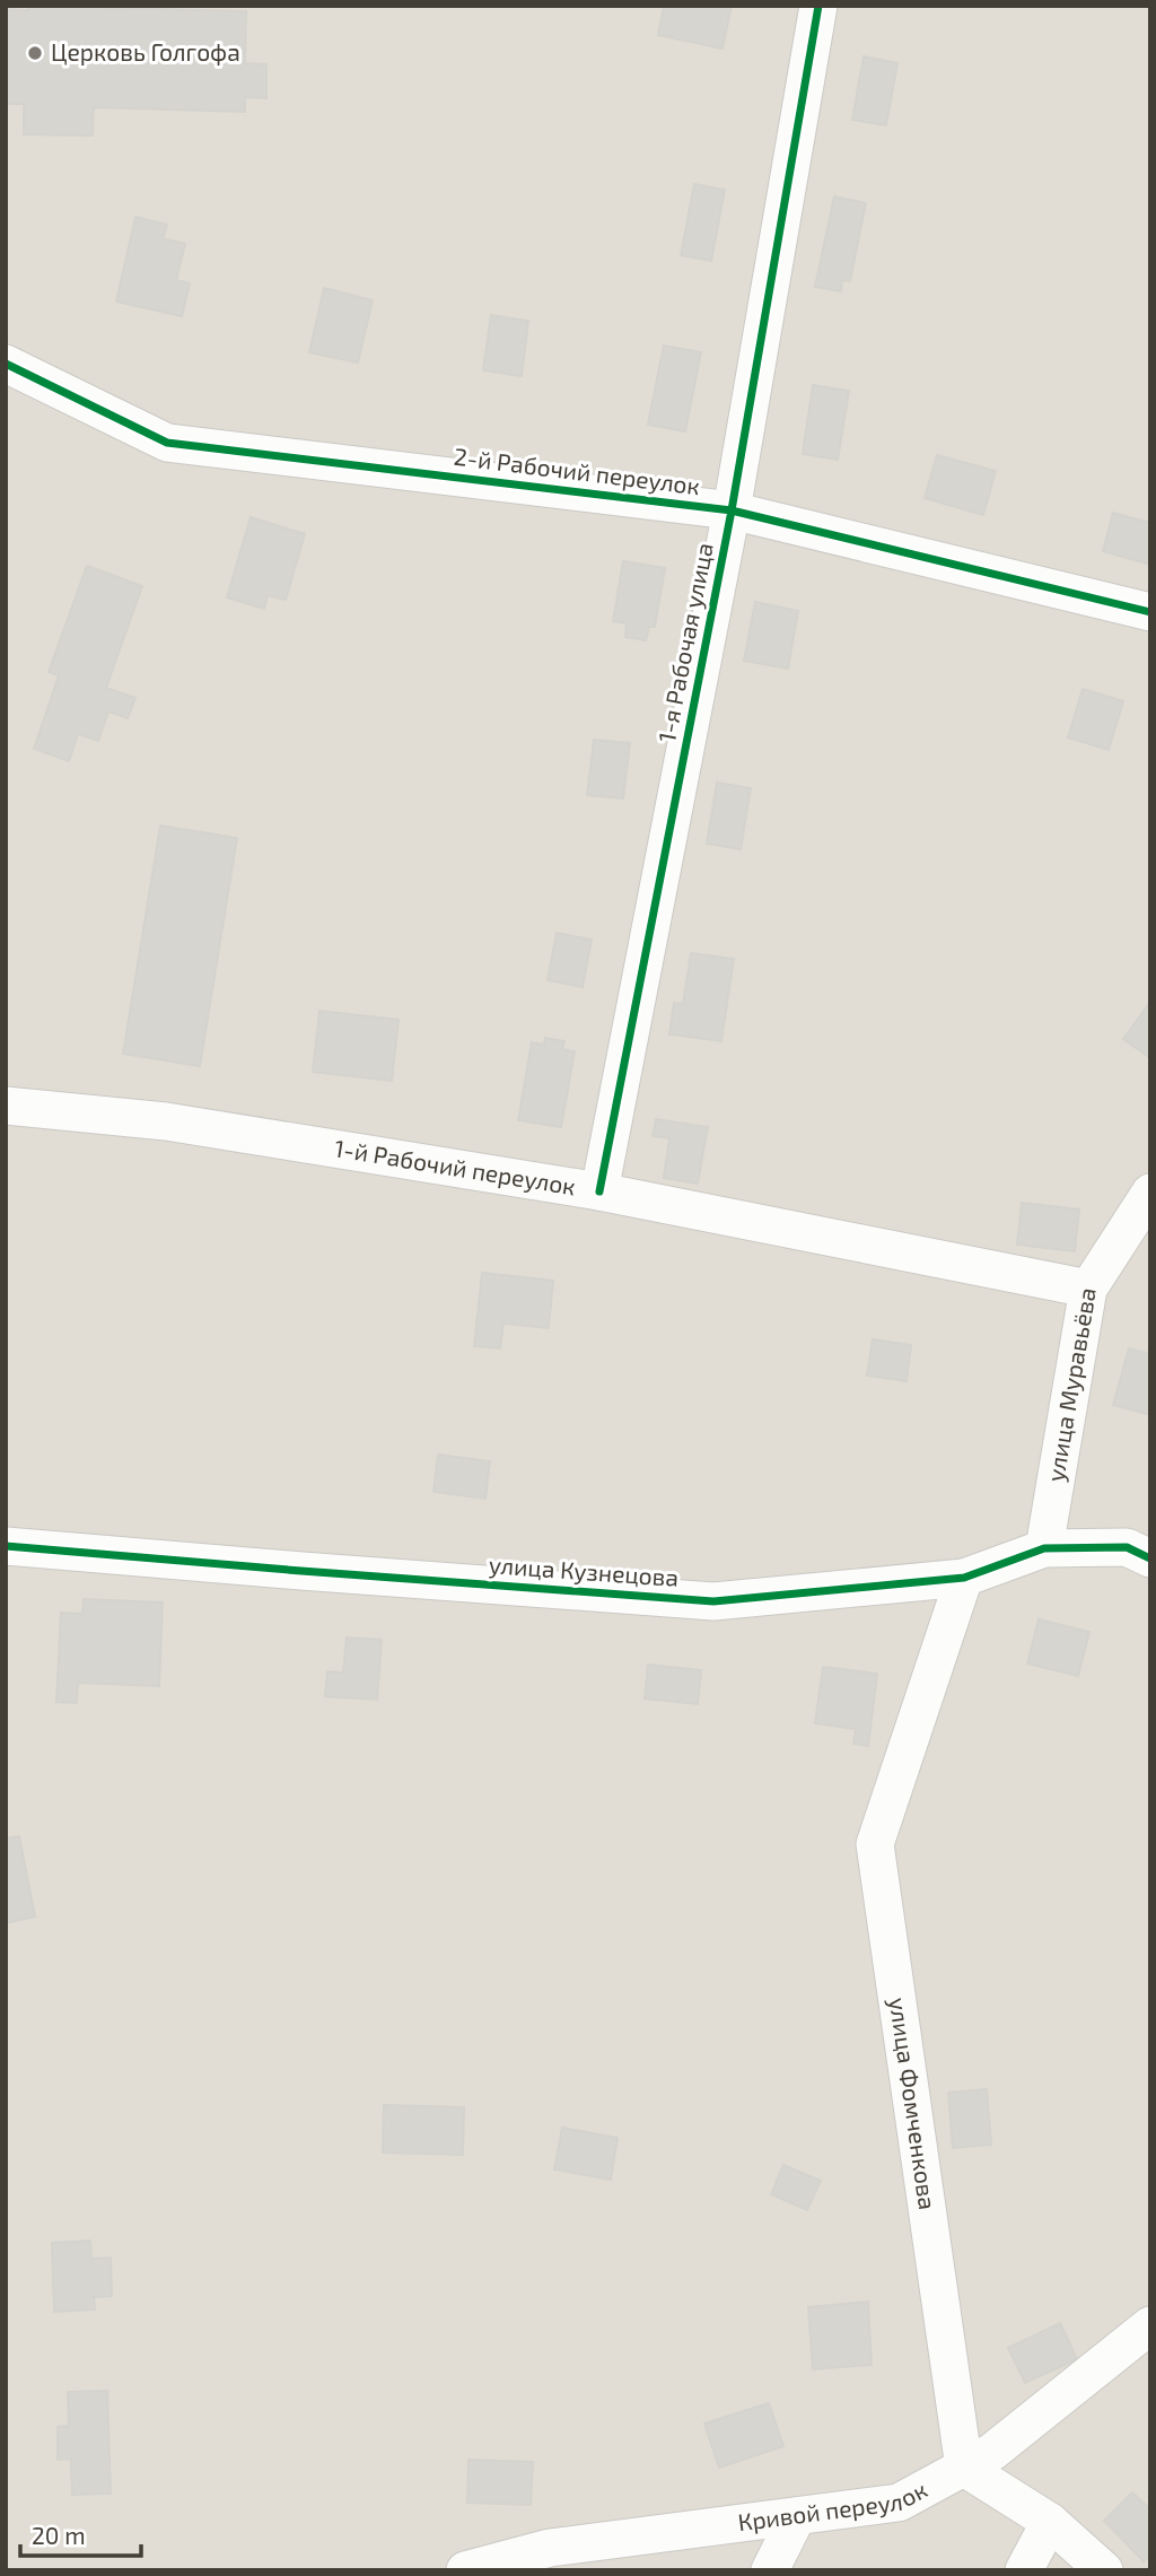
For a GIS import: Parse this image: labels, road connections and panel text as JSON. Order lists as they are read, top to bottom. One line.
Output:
{"streets":{"street":["2-й Рабочий переулок","1-я Рабочая улица","1-й Рабочий переулок","улица Муравьёва","улица Кузнецова","улица Фомченкова","Кривой переулок"]},"crossings":[["2-й Рабочий переулок","1-я Рабочая улица"],["1-я Рабочая улица","1-й Рабочий переулок"],["1-й Рабочий переулок","улица Муравьёва"],["улица Муравьёва","улица Кузнецова"],["улица Кузнецова","улица Фомченкова"],["улица Фомченкова","Кривой переулок"]],"places":["Церковь Голгофа"],"scale_bar":"20 m"}
